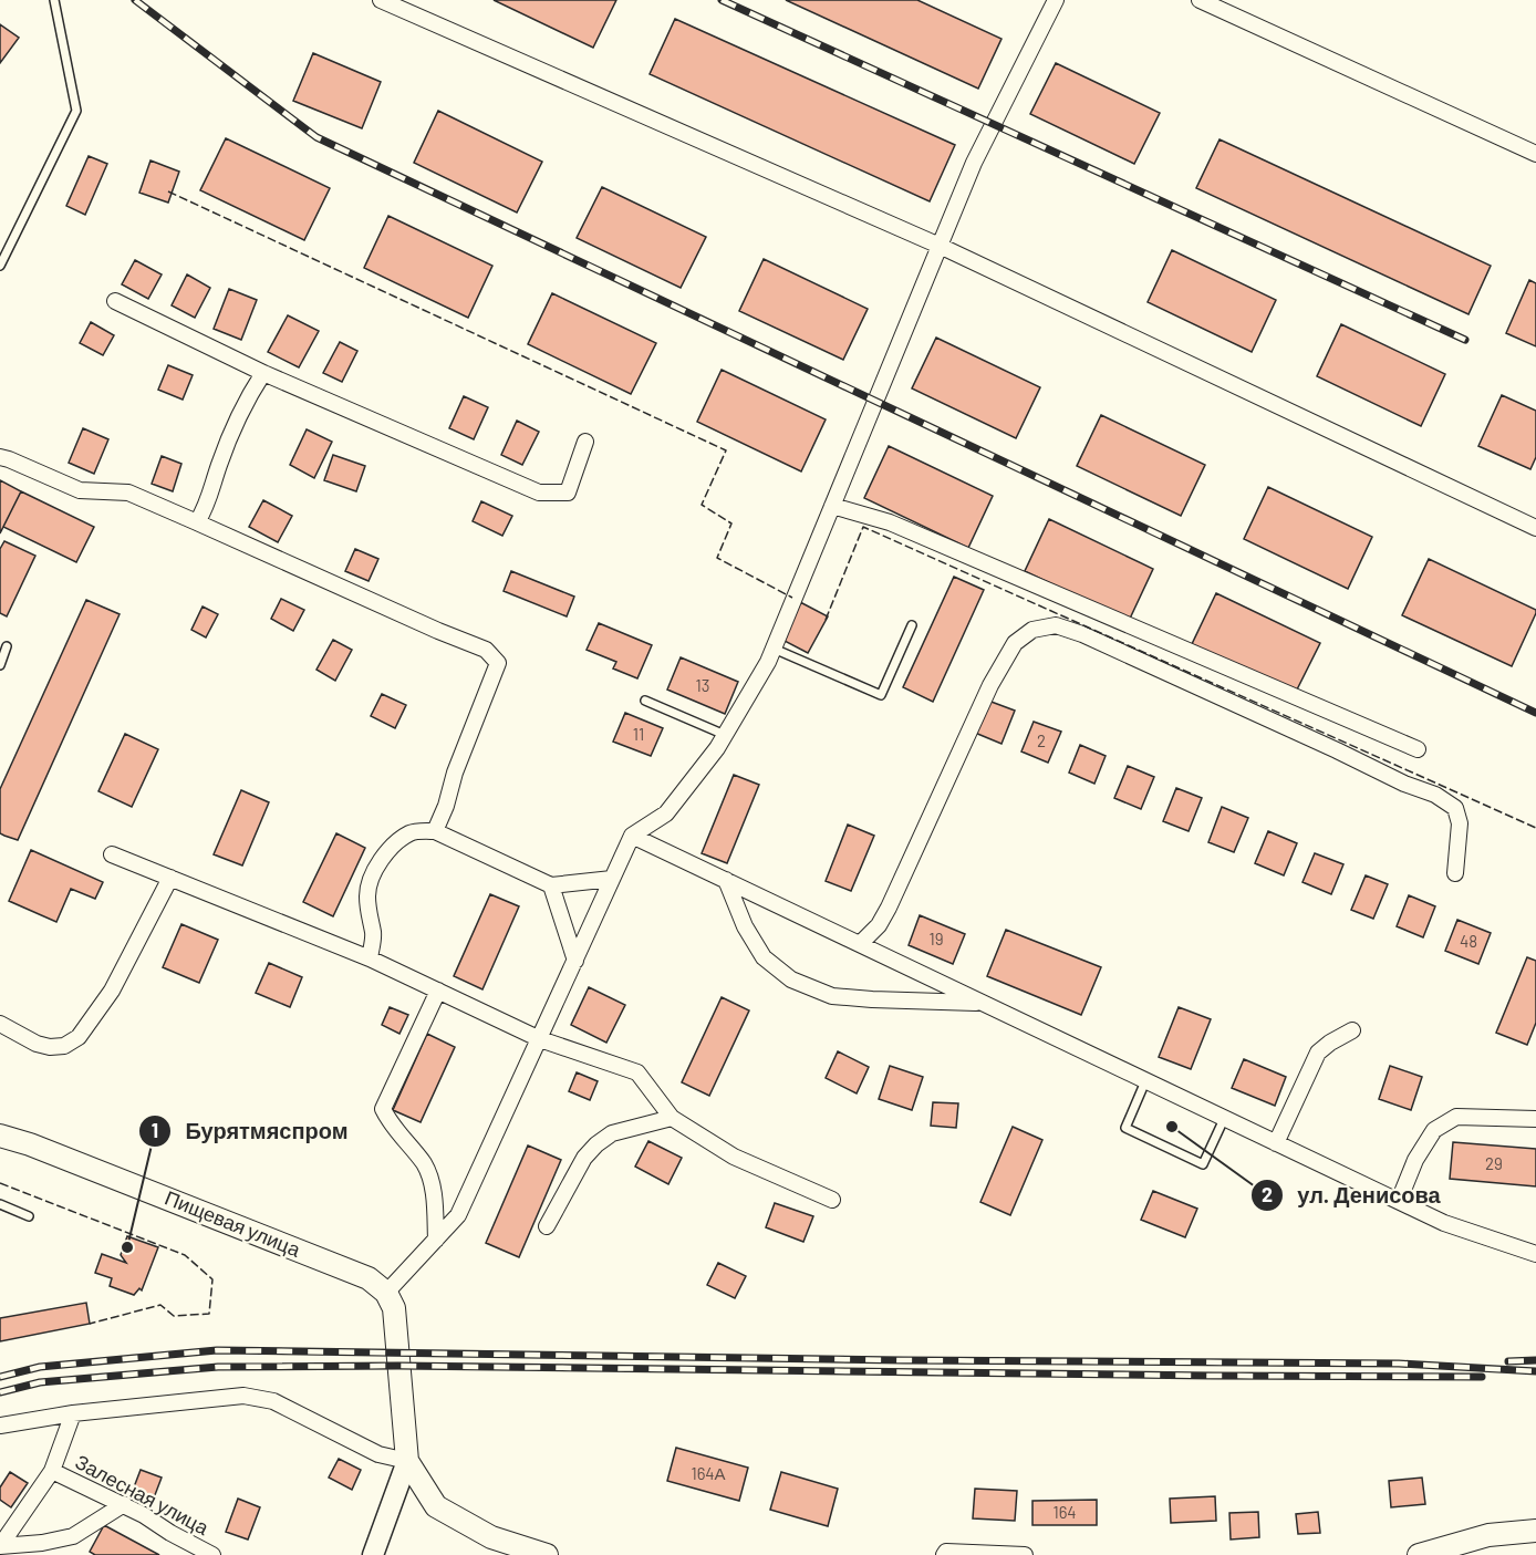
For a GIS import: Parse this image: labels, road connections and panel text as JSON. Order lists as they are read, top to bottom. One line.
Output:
{"streets":{"main road":["Пищевая улица"],"street":["Залесная улица"]},"places":["ул. Денисова","Бурятмяспром"],"house_numbers":["13","11","2","19","48","29","164А","164"]}
